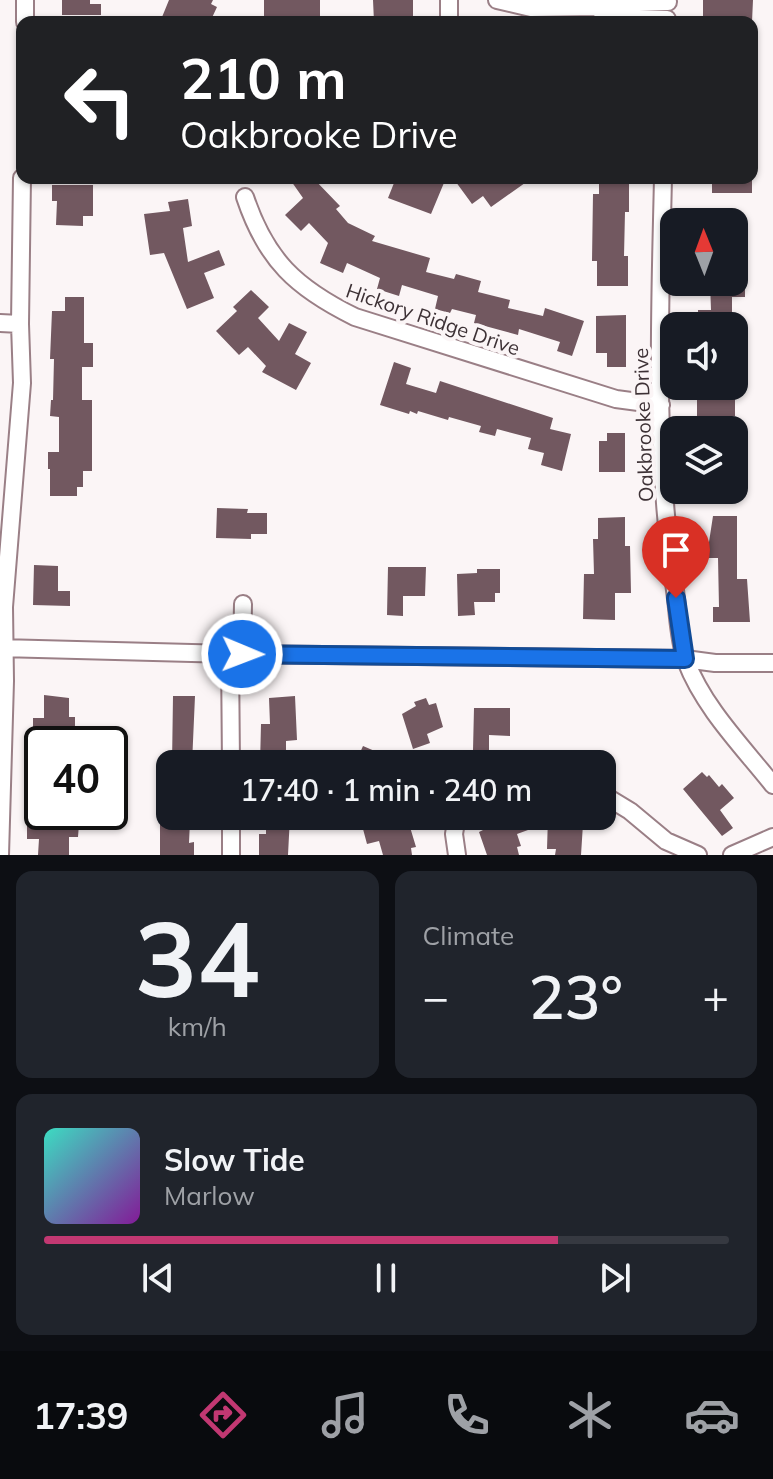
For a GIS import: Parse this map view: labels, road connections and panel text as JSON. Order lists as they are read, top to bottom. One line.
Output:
{"streets":{"street":["Hickory Ridge Drive","Oakbrooke Drive"]},"crossings":[["Hickory Ridge Drive","Oakbrooke Drive"]],"north":"top","page":{"turn":["210 m","Oakbrooke Drive"],"limit":"40","trip":"17:40 · 1 min · 240 m","tile":[["34","km/h"],"Climate"],"heat":["−","23°","+"],"song":["Slow Tide","Marlow"],"tabs":"17:39"}}
